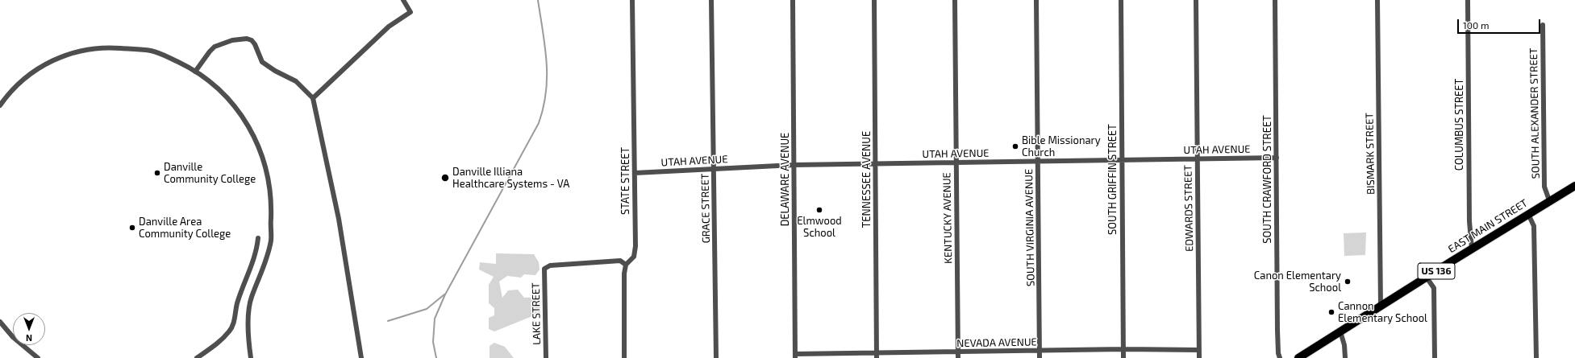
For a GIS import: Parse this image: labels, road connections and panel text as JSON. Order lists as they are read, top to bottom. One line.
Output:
{"streets":{"main road":["EAST MAIN STREET","US 136"],"street":["SOUTH ALEXANDER STREET","COLUMBUS STREET","UTAH AVENUE","BISMARK STREET","DELAWARE AVENUE","TENNESSEE AVENUE","SOUTH GRIFFIN STREET","SOUTH CRAWFORD STREET","STATE STREET","GRACE STREET","EDWARDS STREET","KENTUCKY AVENUE","SOUTH VIRGINIA AVENUE","LAKE STREET","NEVADA AVENUE"]},"crossings":[["SOUTH ALEXANDER STREET","EAST MAIN STREET"],["COLUMBUS STREET","EAST MAIN STREET"],["UTAH AVENUE","DELAWARE AVENUE"],["UTAH AVENUE","TENNESSEE AVENUE"],["UTAH AVENUE","SOUTH GRIFFIN STREET"],["UTAH AVENUE","SOUTH CRAWFORD STREET"],["UTAH AVENUE","STATE STREET"],["UTAH AVENUE","GRACE STREET"],["UTAH AVENUE","EDWARDS STREET"],["UTAH AVENUE","KENTUCKY AVENUE"],["UTAH AVENUE","SOUTH VIRGINIA AVENUE"],["BISMARK STREET","EAST MAIN STREET"],["DELAWARE AVENUE","NEVADA AVENUE"],["TENNESSEE AVENUE","NEVADA AVENUE"],["SOUTH GRIFFIN STREET","NEVADA AVENUE"],["STATE STREET","LAKE STREET"],["EDWARDS STREET","NEVADA AVENUE"],["KENTUCKY AVENUE","NEVADA AVENUE"],["SOUTH VIRGINIA AVENUE","NEVADA AVENUE"]],"places":["Bible Missionary Church","Danville Community College","Danville Illiana Healthcare Systems - VA","Elmwood School","Danville Area Community College","Canon Elementary School","Cannon Elementary School"],"scale_bar":"100 m","north":"bottom"}
